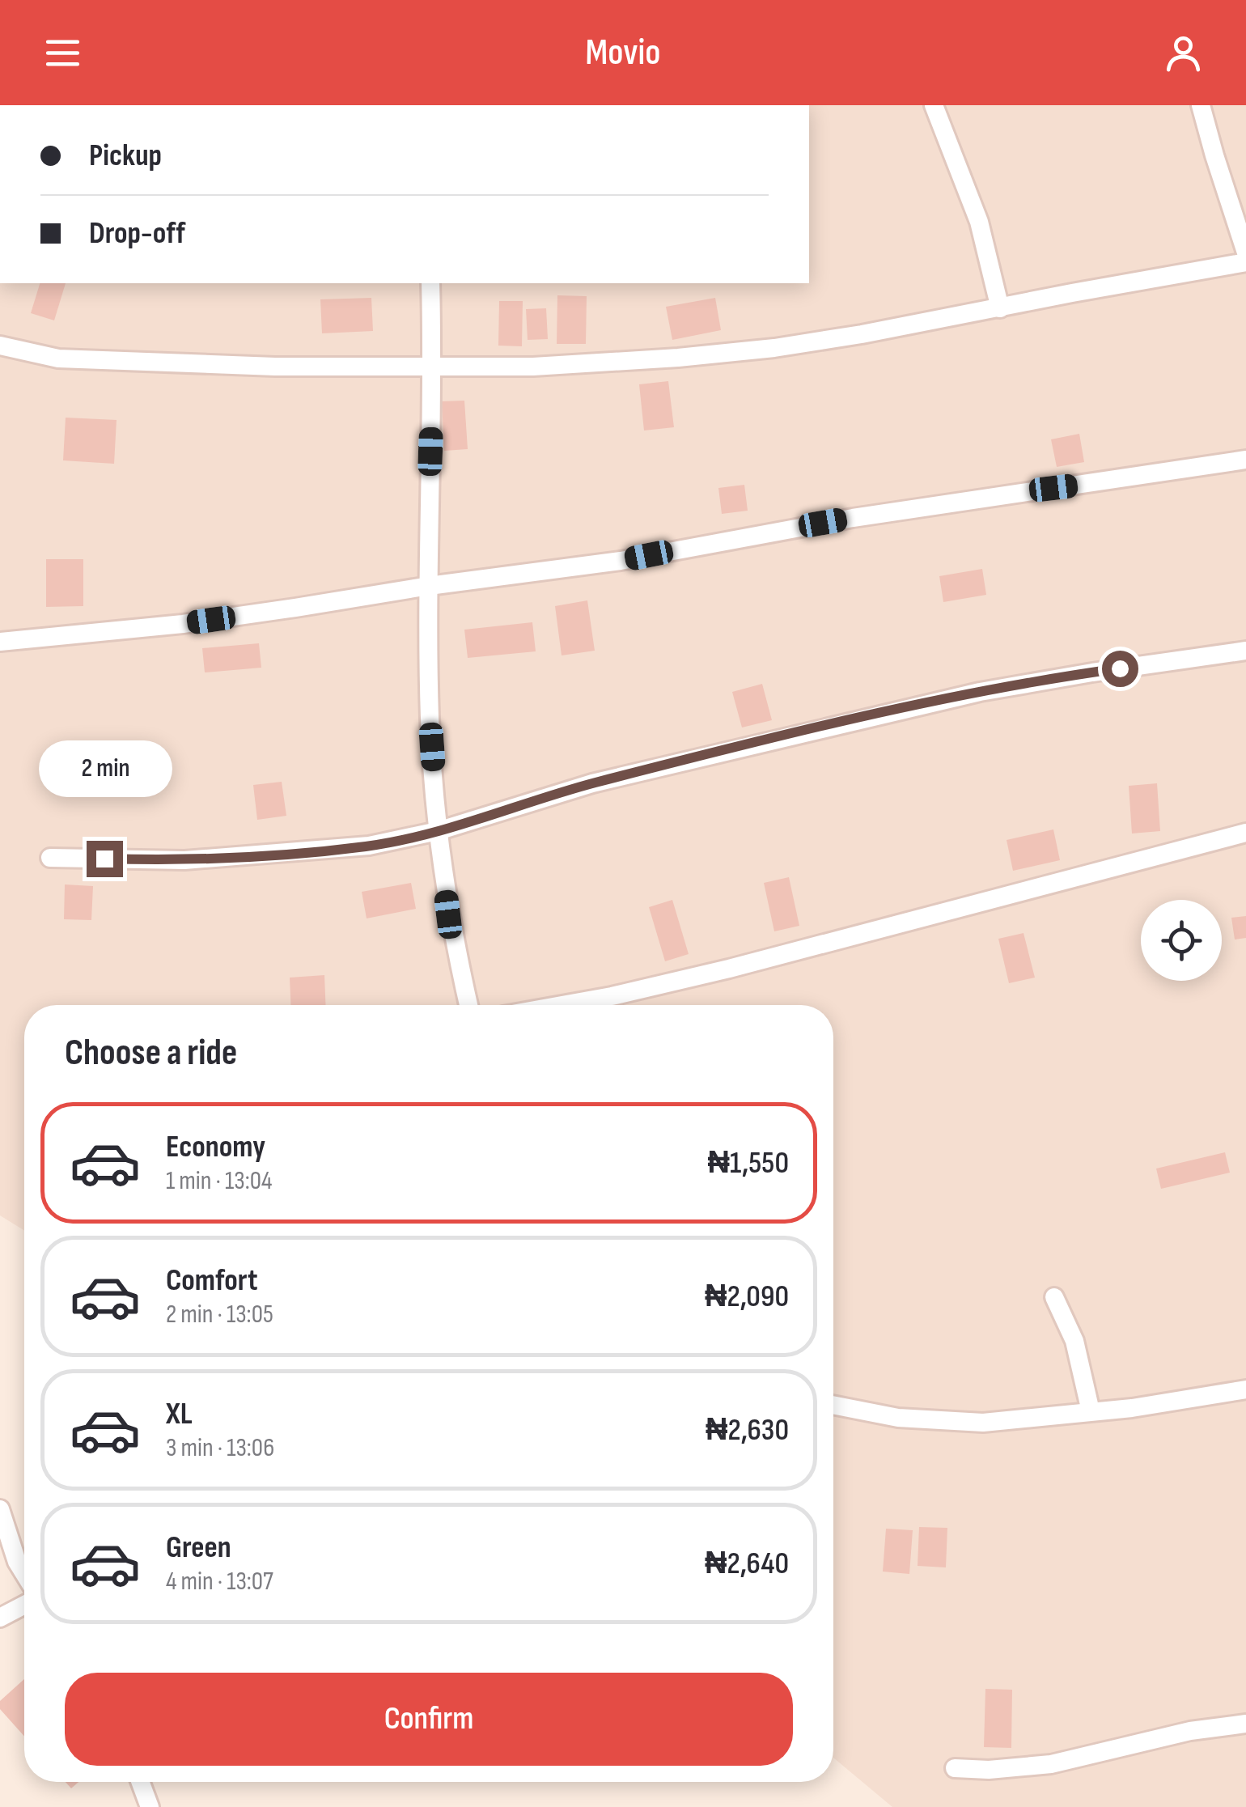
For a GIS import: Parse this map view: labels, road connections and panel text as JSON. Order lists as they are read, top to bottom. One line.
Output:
{"page":{"header":"Movio","banner":["Pickup","Drop-off"],"bubble":"2 min","heading":"Choose a ride","list":[{"name":"Economy","note":"1 min · 13:04","value":"₦1,550"},{"name":"Comfort","note":"2 min · 13:05","value":"₦2,090"},{"name":"XL","note":"3 min · 13:06","value":"₦2,630"},{"name":"Green","note":"4 min · 13:07","value":"₦2,640"}],"buttons":"Confirm"}}
